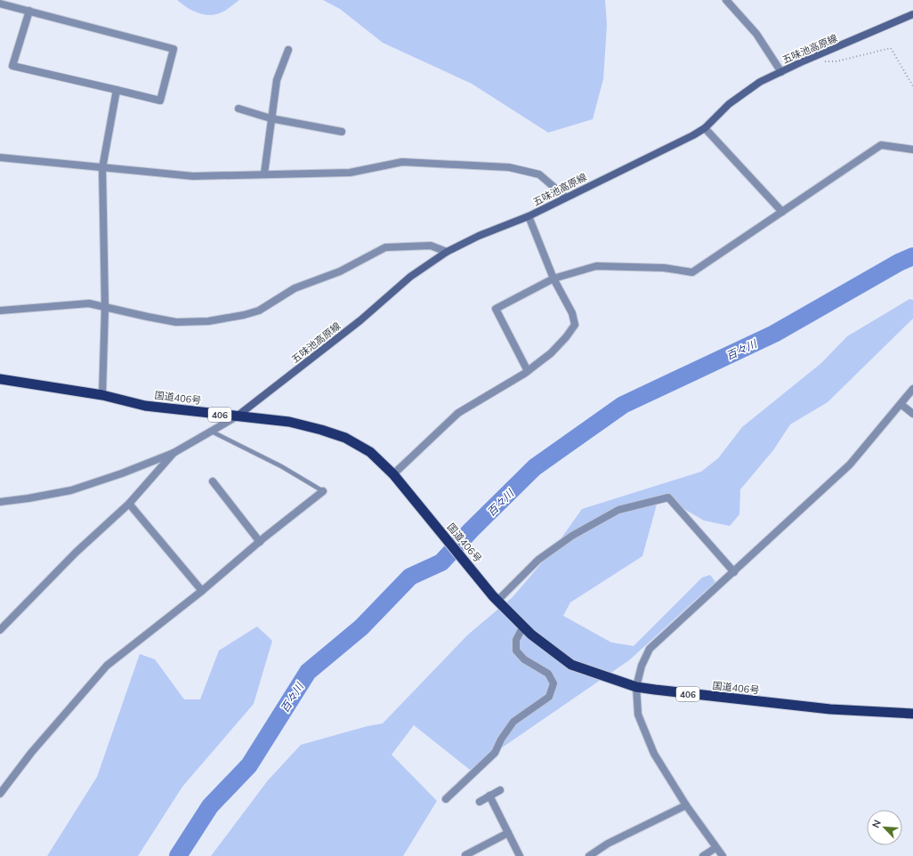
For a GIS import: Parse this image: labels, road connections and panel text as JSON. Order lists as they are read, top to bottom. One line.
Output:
{"streets":{"highway":["国道406号","406"],"main road":["五味池高原線"]},"crossings":[["五味池高原線","国道406号"]],"water":["百々川"],"north":"top left"}
